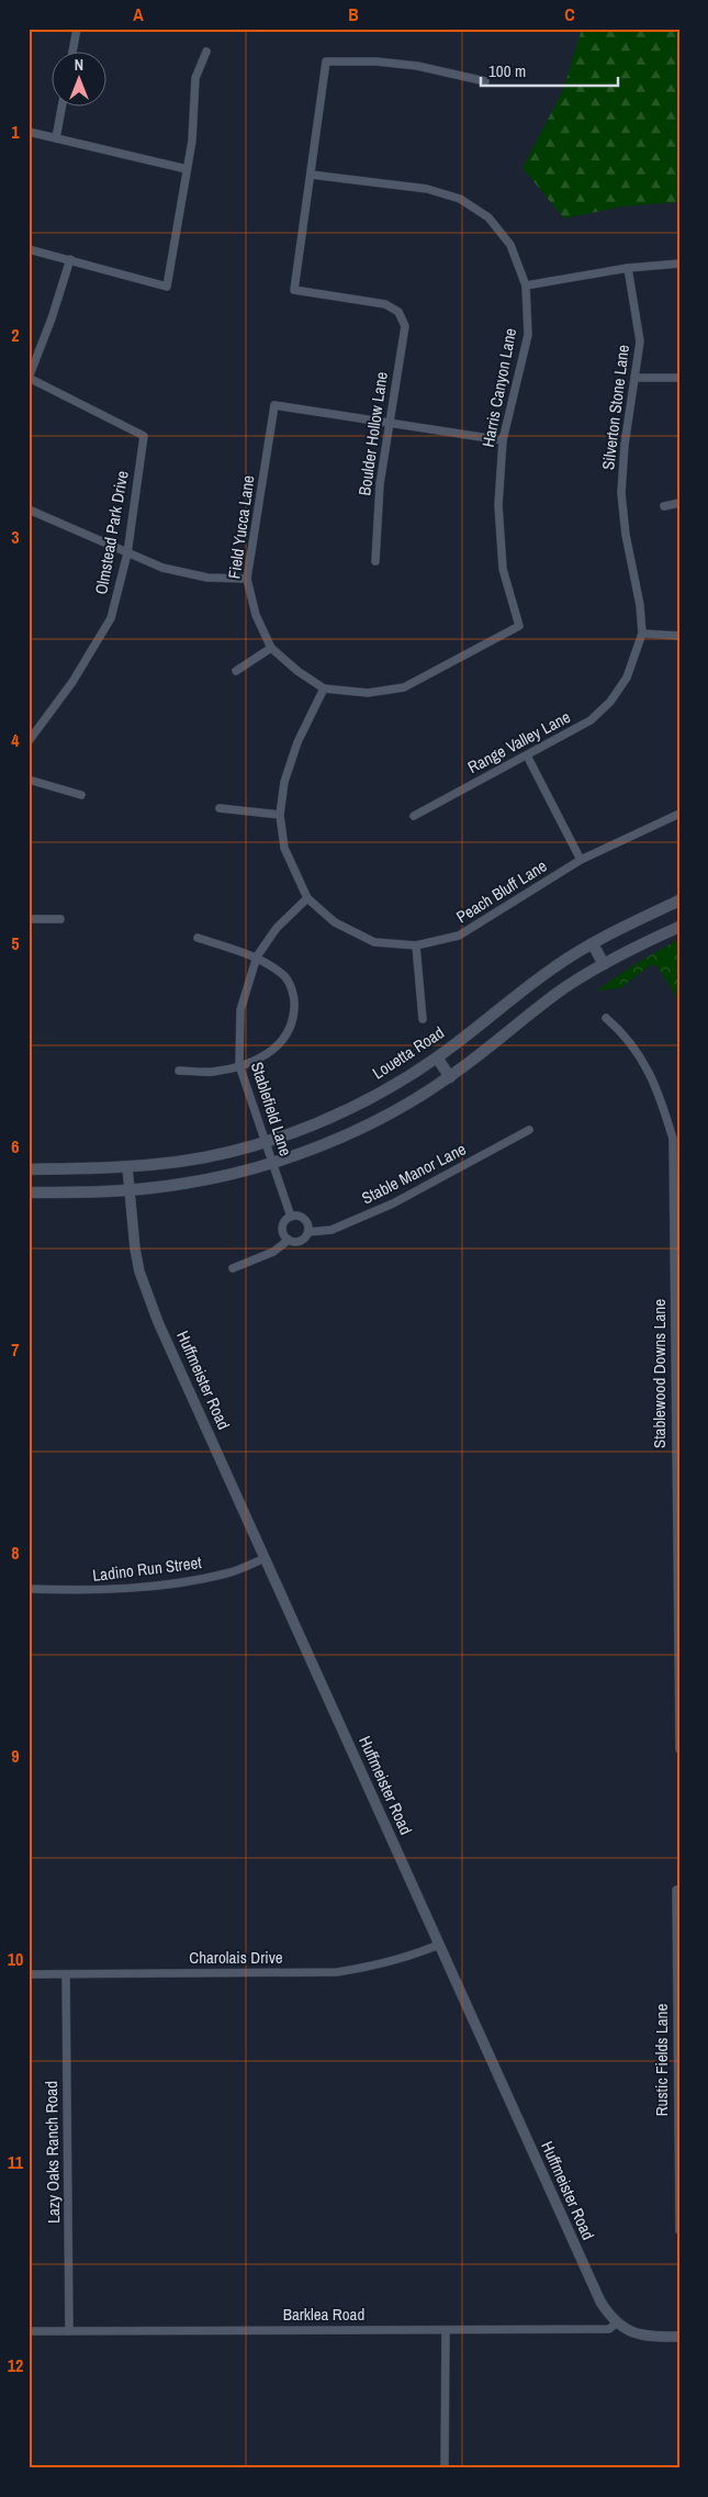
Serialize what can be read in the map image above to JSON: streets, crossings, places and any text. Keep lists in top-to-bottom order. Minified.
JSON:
{"streets":{"main road":["Louetta Road"],"street":["Harris Canyon Lane","Silverton Stone Lane","Boulder Hollow Lane","Field Yucca Lane","Olmstead Park Drive","Range Valley Lane","Peach Bluff Lane","Stablefield Lane","Stable Manor Lane","Stablewood Downs Lane","Huffmeister Road","Ladino Run Street","Charolais Drive","Rustic Fields Lane","Lazy Oaks Ranch Road","Barklea Road"]},"crossings":[["Harris Canyon Lane","Boulder Hollow Lane"],["Harris Canyon Lane","Field Yucca Lane"],["Silverton Stone Lane","Range Valley Lane"],["Boulder Hollow Lane","Field Yucca Lane"],["Peach Bluff Lane","Stablefield Lane"],["Louetta Road","Stablefield Lane"],["Louetta Road","Huffmeister Road"],["Stablefield Lane","Stable Manor Lane"],["Huffmeister Road","Ladino Run Street"],["Huffmeister Road","Charolais Drive"],["Huffmeister Road","Barklea Road"],["Charolais Drive","Lazy Oaks Ranch Road"],["Lazy Oaks Ranch Road","Barklea Road"]],"scale_bar":"100 m","north":"top","grid":{"columns":["A","B","C"],"rows":["1","2","3","4","5","6","7","8","9","10","11","12"]}}
